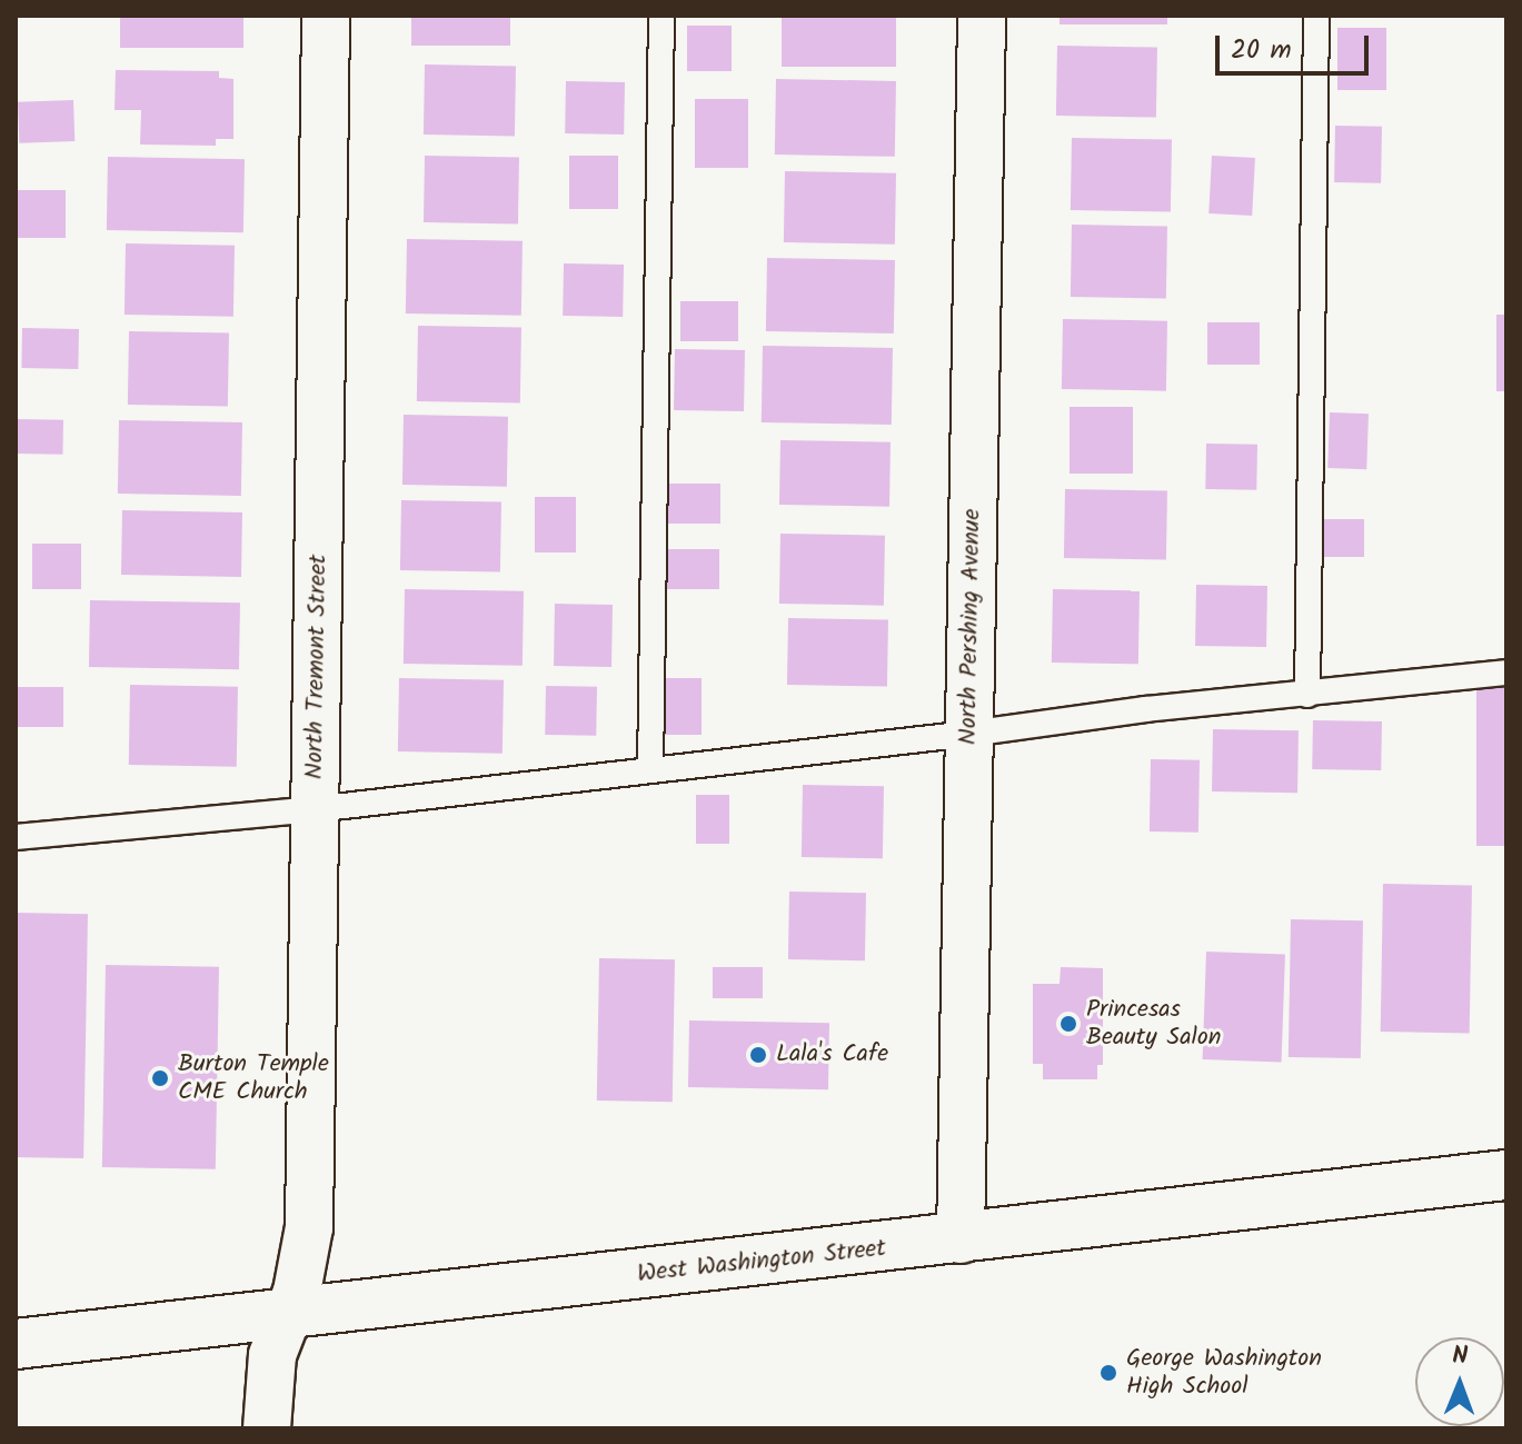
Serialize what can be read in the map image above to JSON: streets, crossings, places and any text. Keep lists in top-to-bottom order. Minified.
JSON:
{"streets":{"main road":["West Washington Street"],"street":["North Pershing Avenue","North Tremont Street"]},"crossings":[["North Pershing Avenue","West Washington Street"],["North Tremont Street","West Washington Street"]],"places":["Princesas Beauty Salon","Lala's Cafe","Burton Temple CME Church","George Washington High School"],"scale_bar":"20 m","north":"top"}
